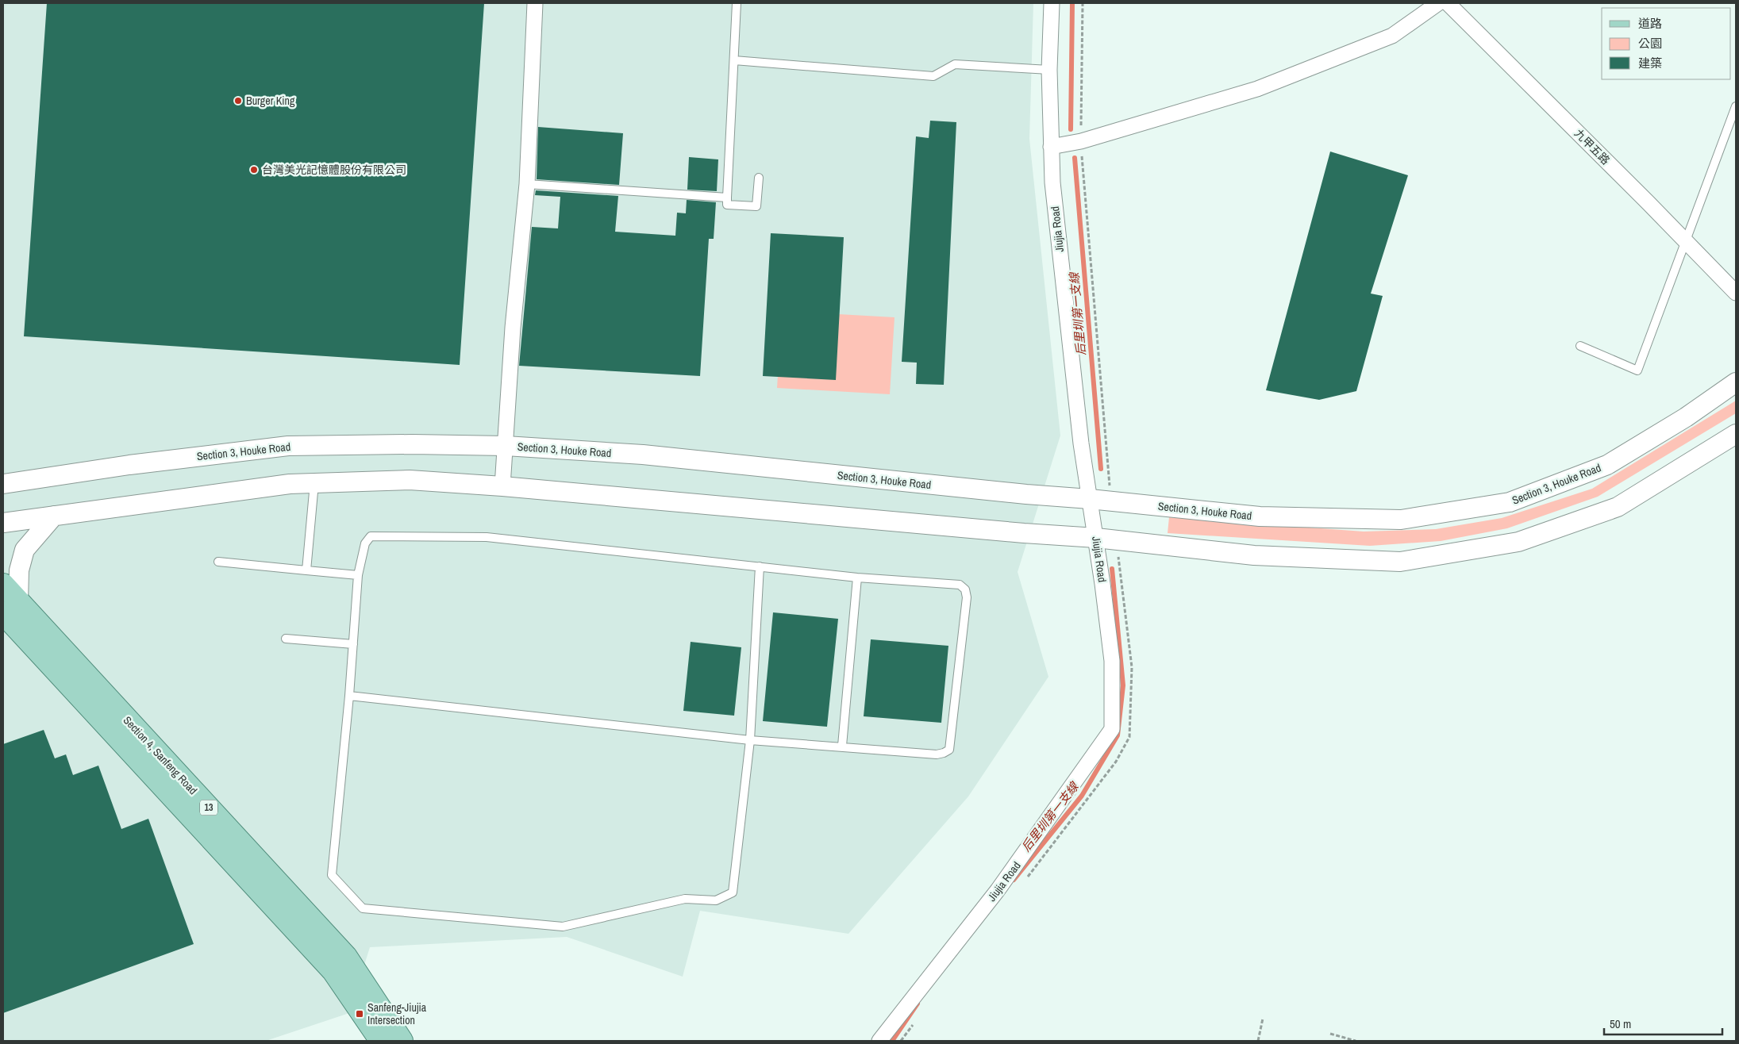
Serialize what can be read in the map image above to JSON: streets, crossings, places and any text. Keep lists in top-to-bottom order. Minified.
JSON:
{"streets":{"main road":["Section 4, Sanfeng Road","13"],"street":["九甲五路","Jiujia Road","Section 3, Houke Road"]},"crossings":[["Jiujia Road","Section 3, Houke Road"]],"water":["后里圳第一支線"],"places":{"other":["Burger King","台灣美光記憶體股份有限公司"],"transit":["Sanfeng-Jiujia Intersection"]},"legend":["道路","公園","建築"],"scale_bar":"50 m"}
